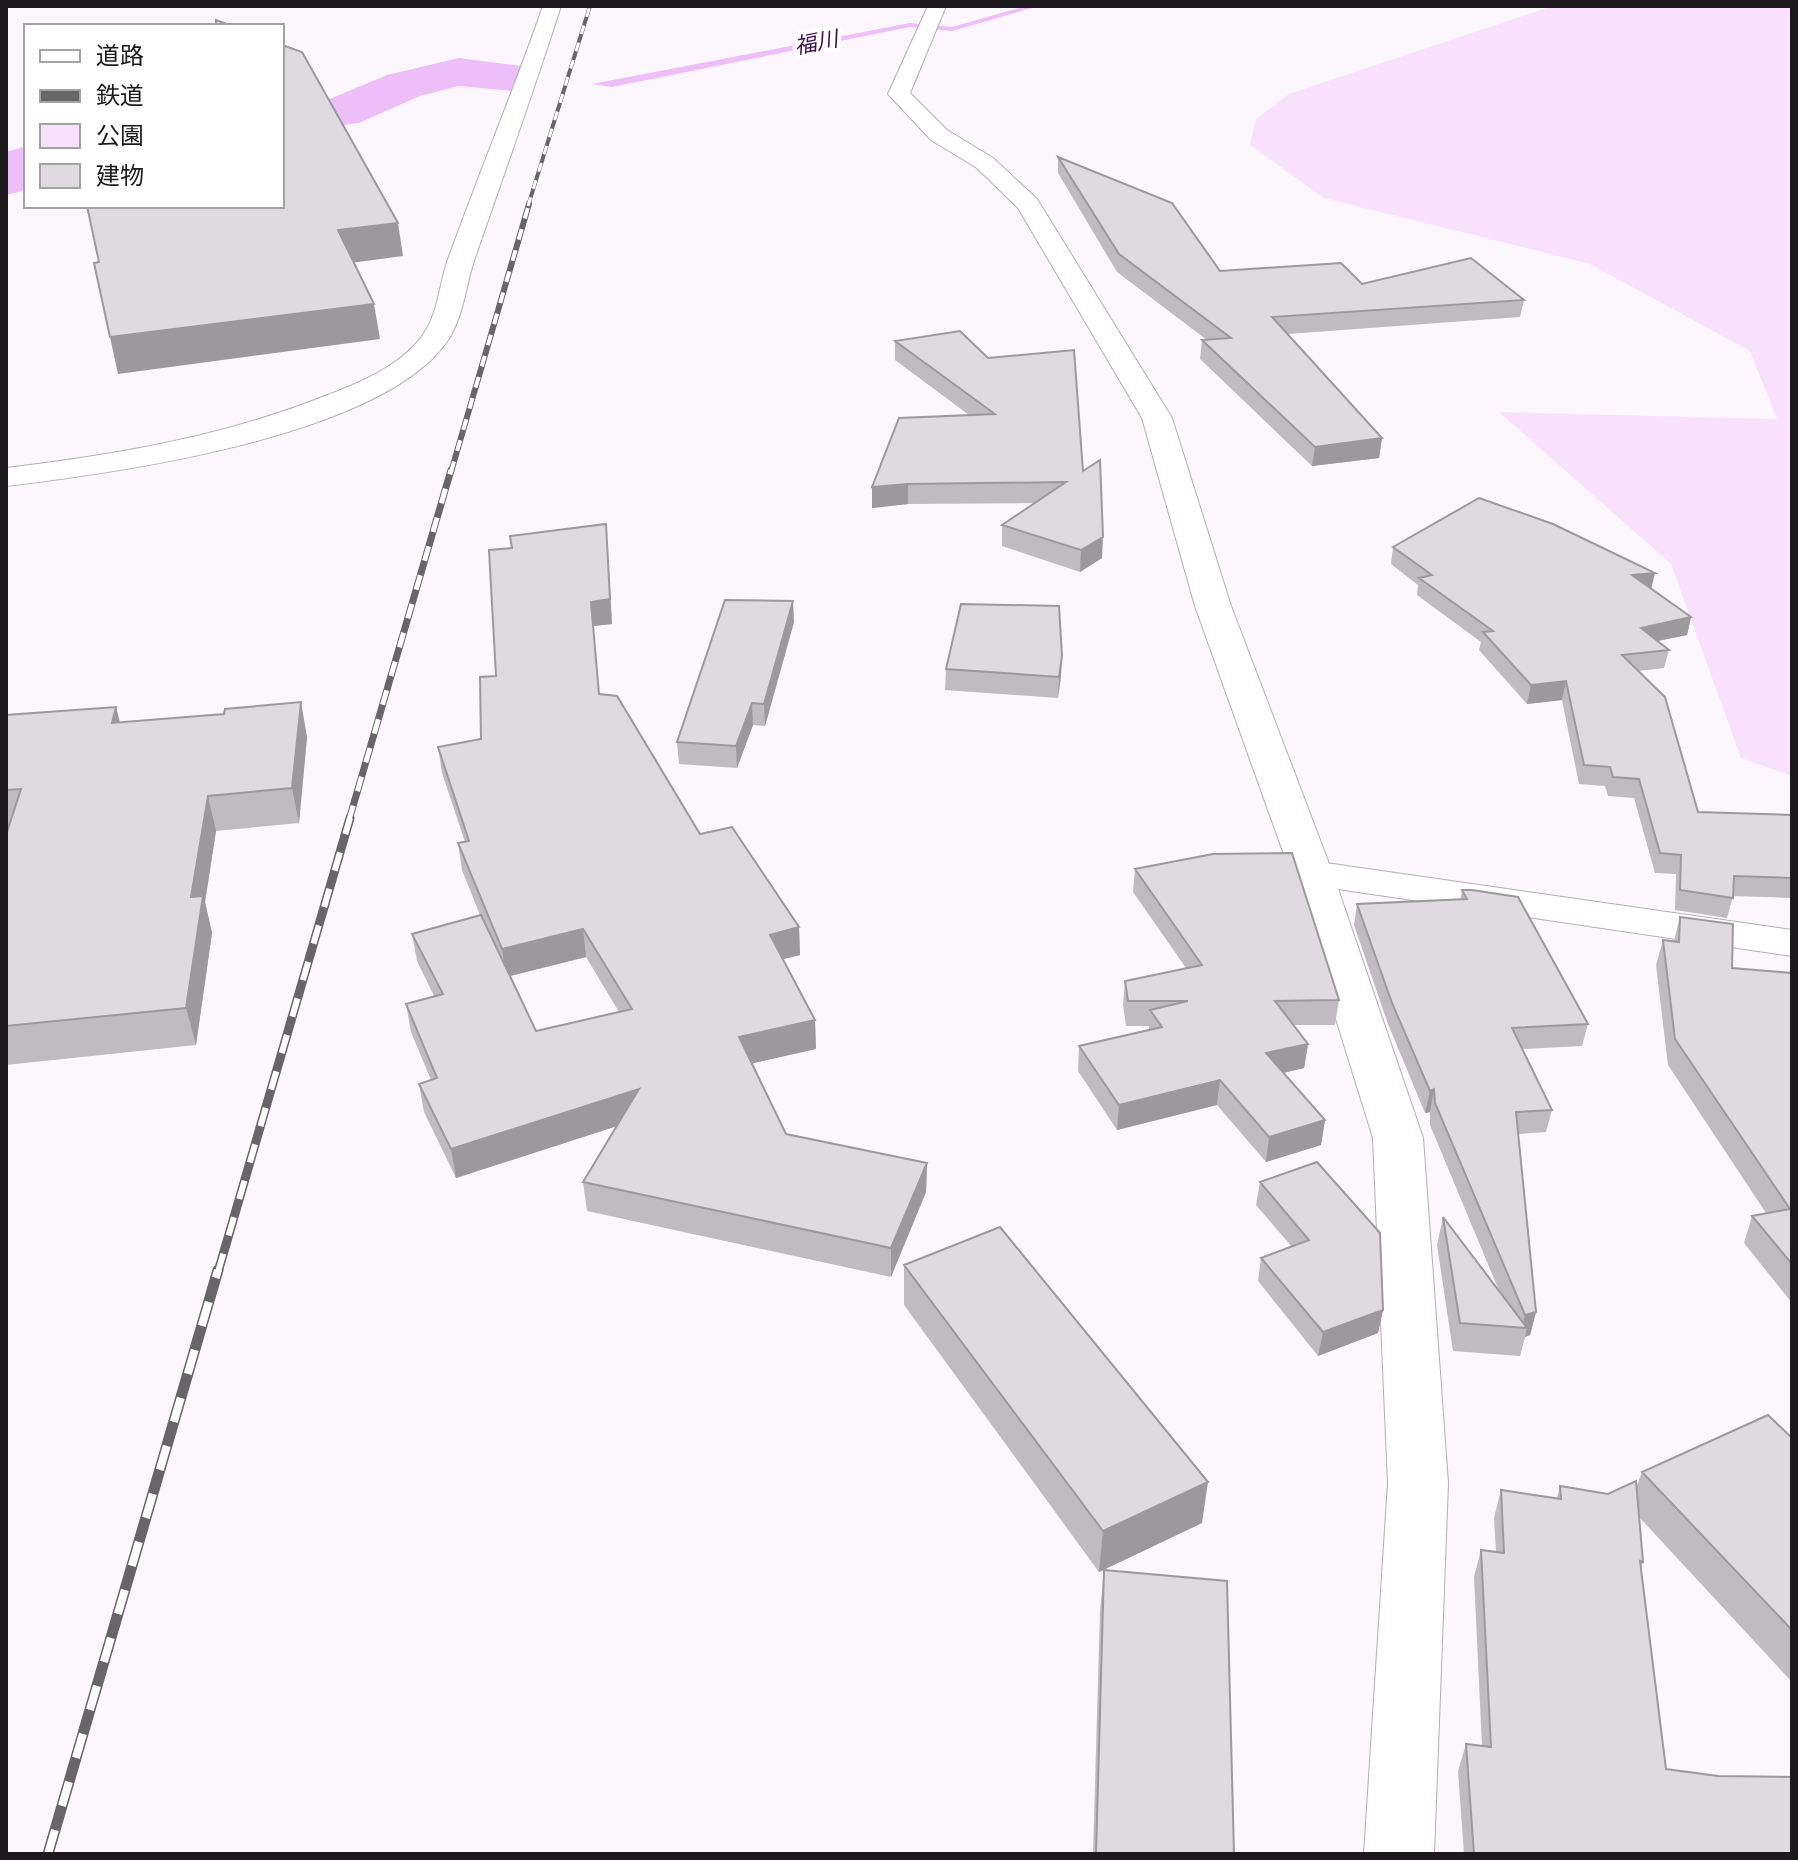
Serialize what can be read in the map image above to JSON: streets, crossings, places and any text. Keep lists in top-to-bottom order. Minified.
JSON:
{"water":["福川"],"legend":["道路","鉄道","公園","建物"]}
